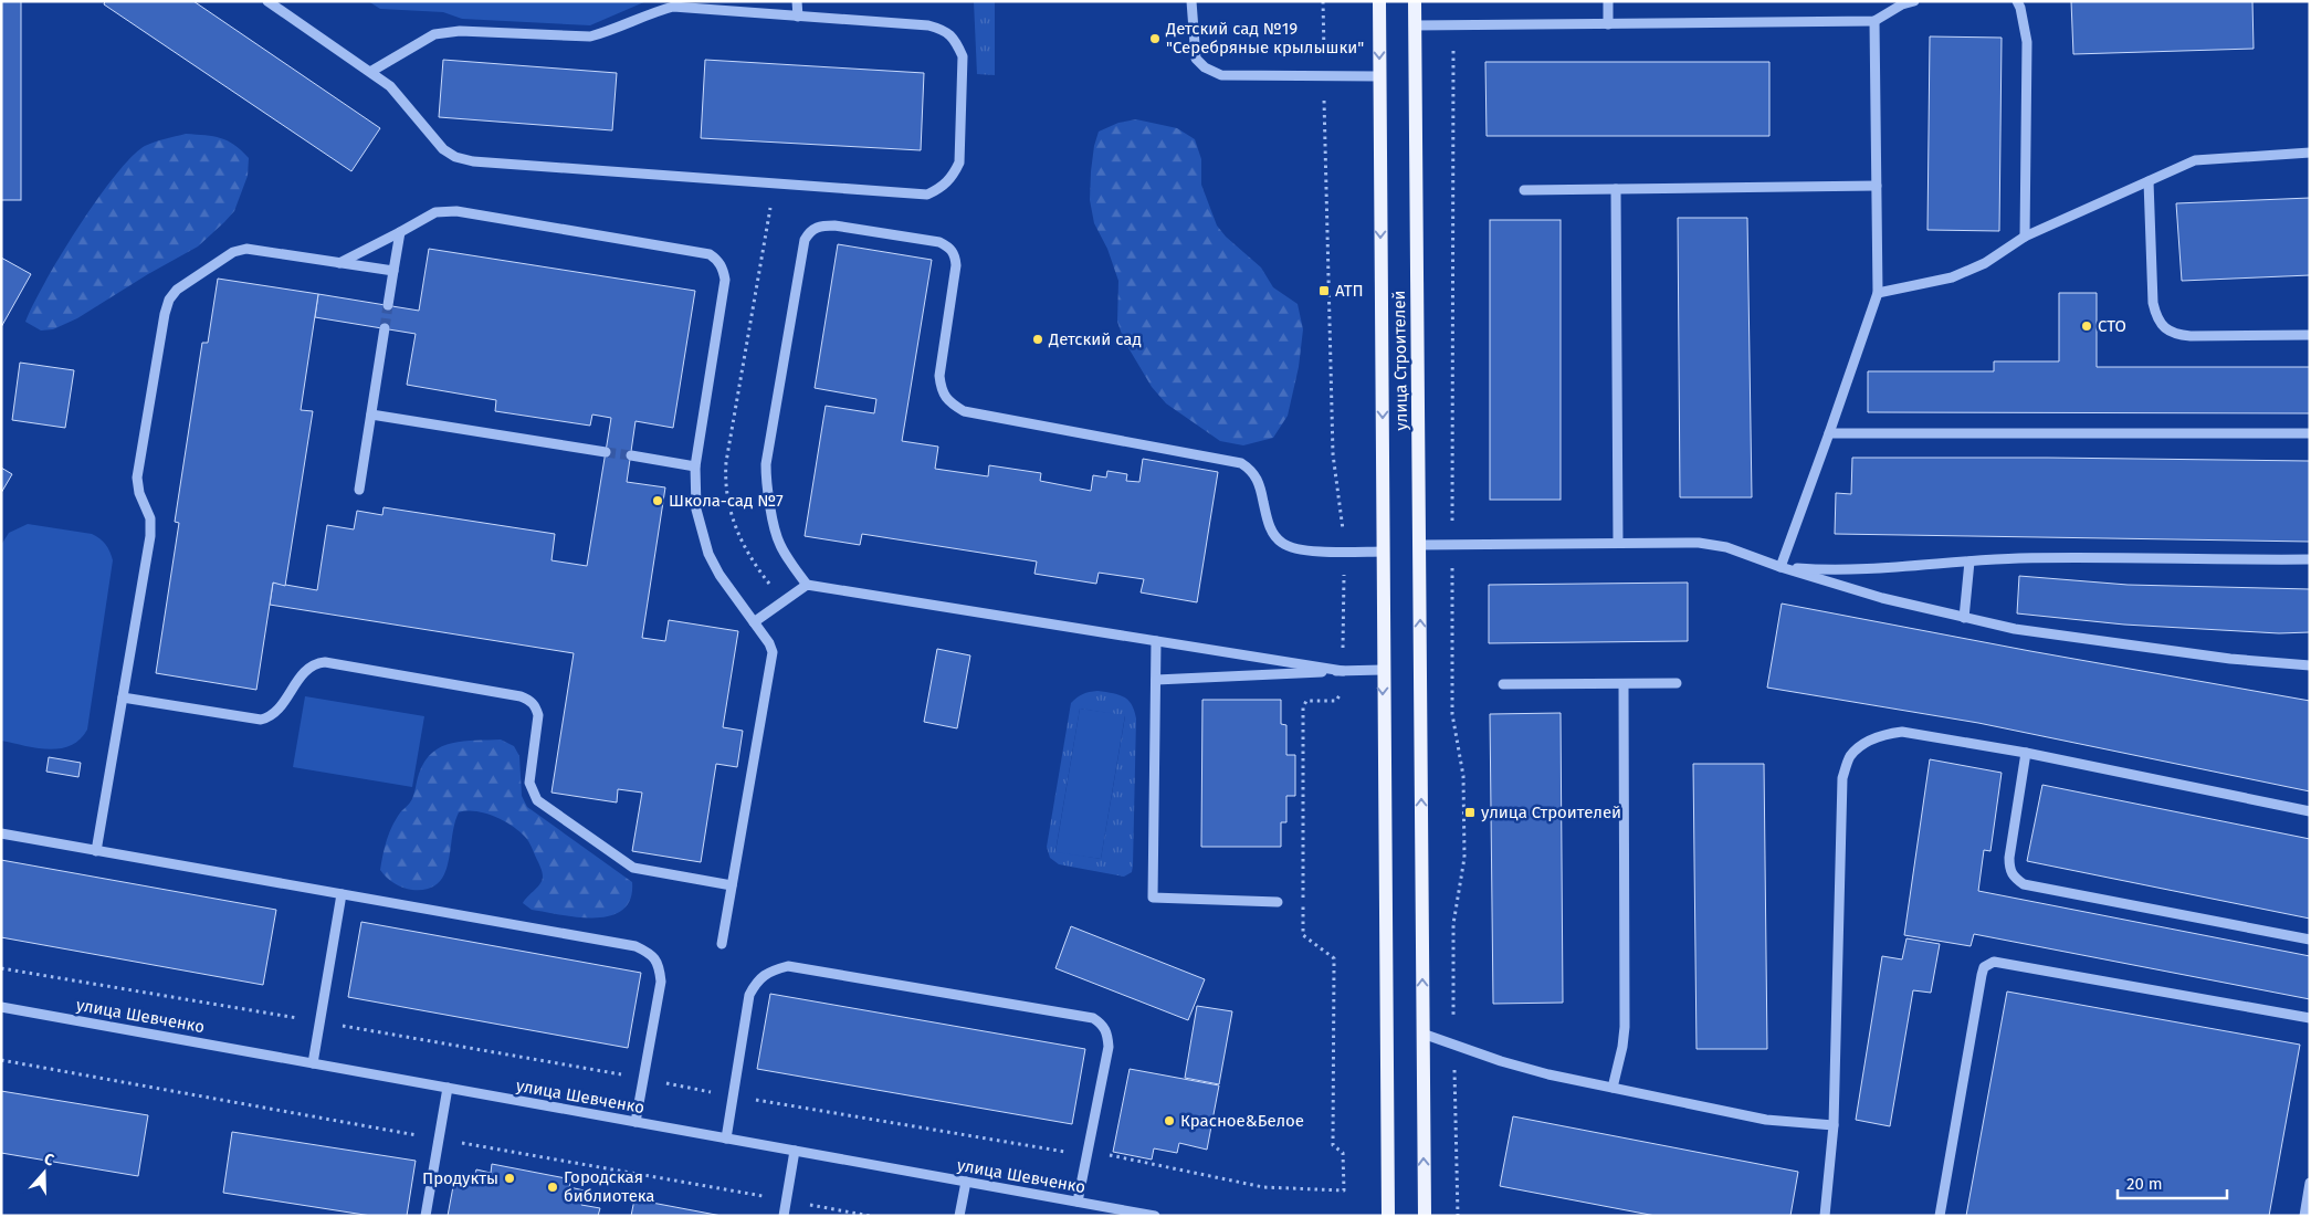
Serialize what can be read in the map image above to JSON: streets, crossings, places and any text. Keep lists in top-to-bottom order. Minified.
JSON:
{"streets":{"main road":["улица Строителей"],"street":["улица Шевченко"]},"places":{"other":["Детский сад №19 \"Серебряные крылышки\"","СТО","Детский сад","Школа-сад №7","Красное&Белое","Продукты","Городская библиотека"],"transit":["АТП","улица Строителей"]},"scale_bar":"20 m","north":"top"}
